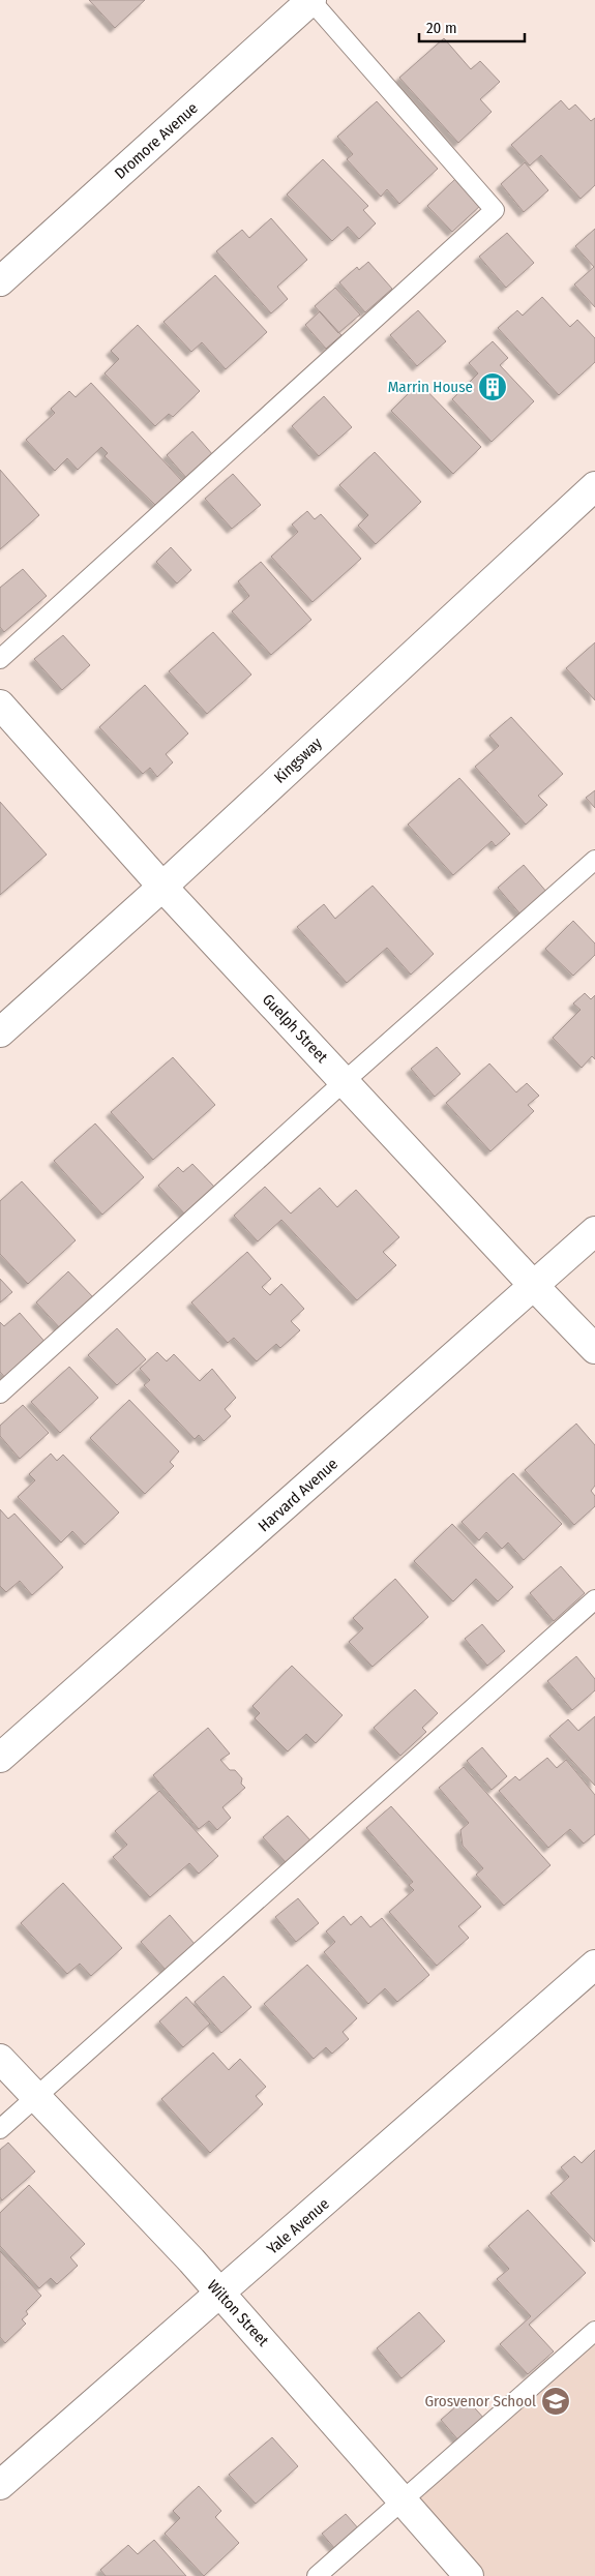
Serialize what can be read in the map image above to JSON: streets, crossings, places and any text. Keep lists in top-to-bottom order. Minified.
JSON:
{"streets":{"street":["Dromore Avenue","Kingsway","Guelph Street","Harvard Avenue","Yale Avenue","Wilton Street"]},"crossings":[["Kingsway","Guelph Street"],["Guelph Street","Harvard Avenue"],["Yale Avenue","Wilton Street"]],"places":{"building":["Marrin House"],"school or university":["Grosvenor School"]},"scale_bar":"20 m"}
